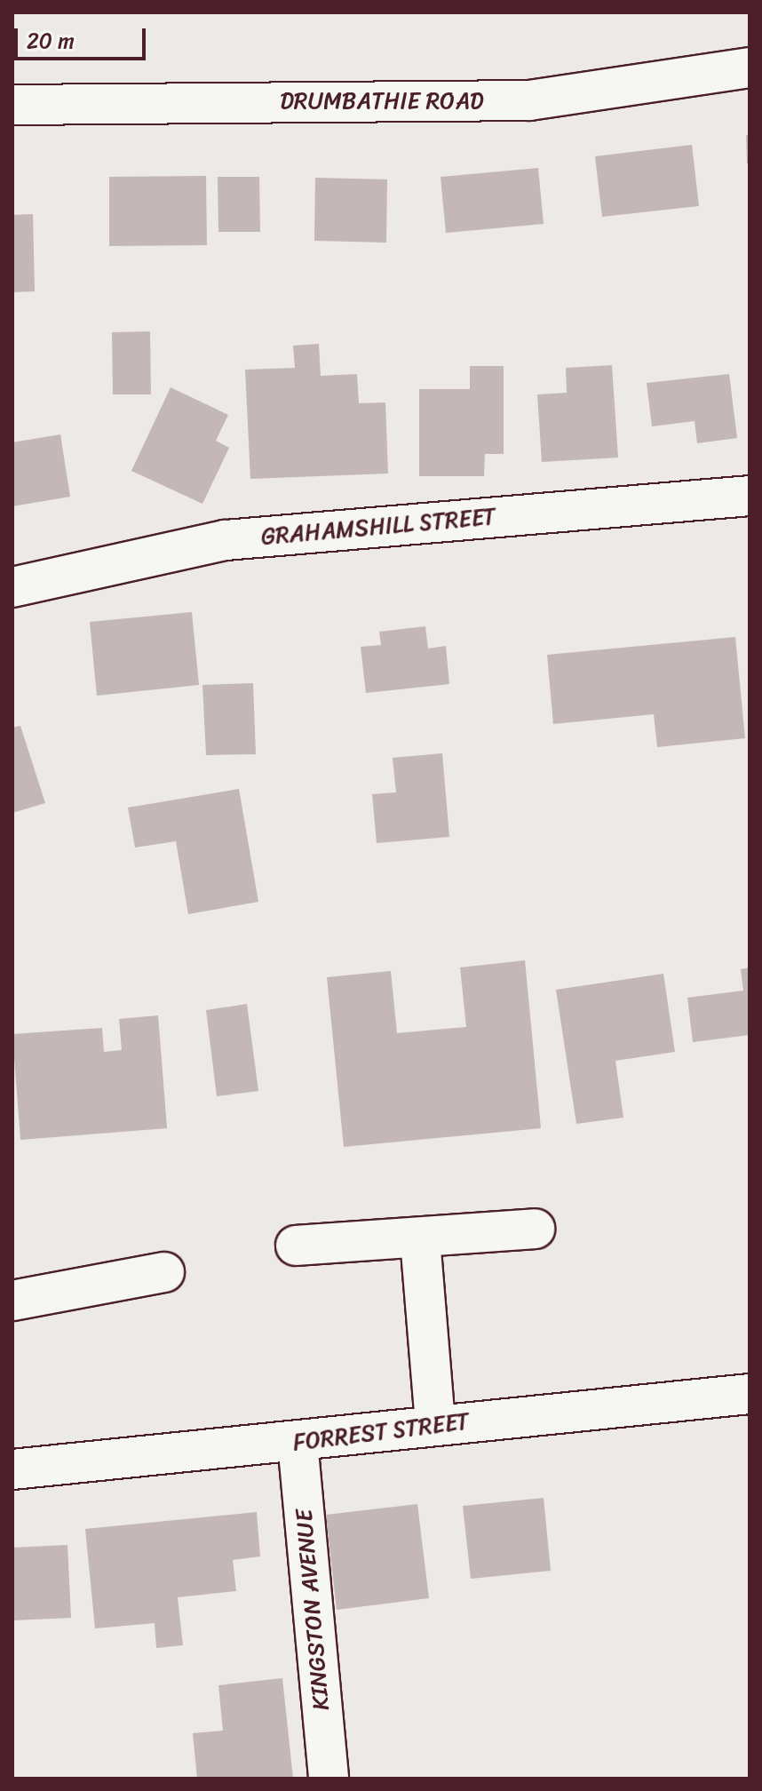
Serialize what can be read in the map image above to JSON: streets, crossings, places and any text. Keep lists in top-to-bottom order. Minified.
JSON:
{"streets":{"street":["DRUMBATHIE ROAD","GRAHAMSHILL STREET","FORREST STREET","KINGSTON AVENUE"]},"crossings":[["FORREST STREET","KINGSTON AVENUE"]],"scale_bar":"20 m"}
